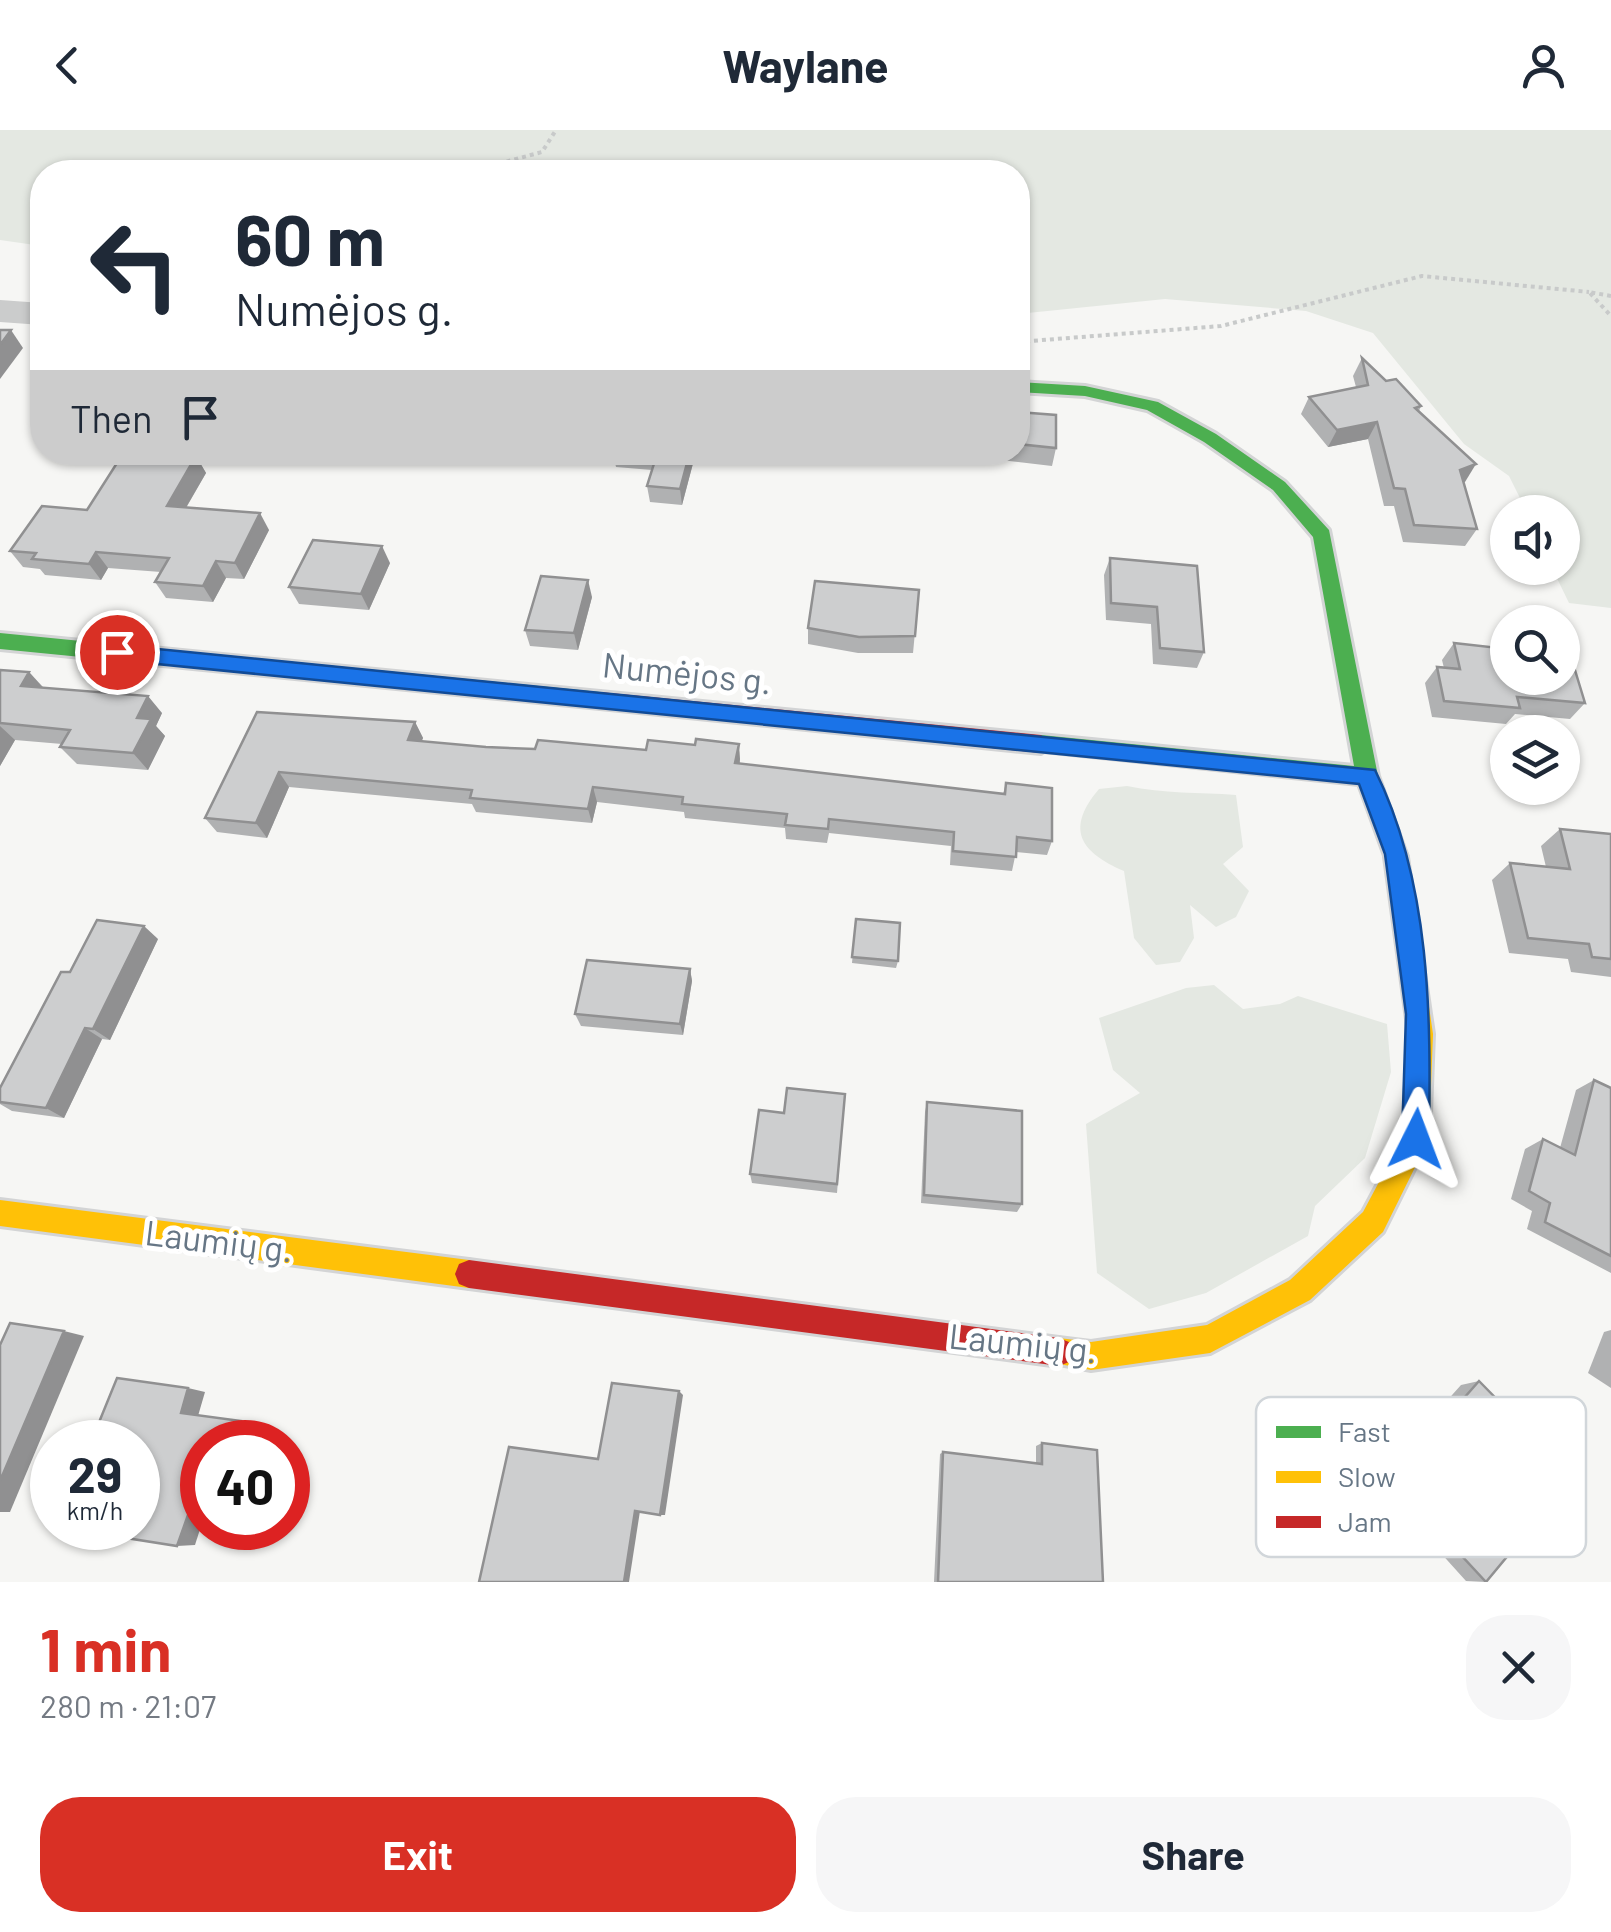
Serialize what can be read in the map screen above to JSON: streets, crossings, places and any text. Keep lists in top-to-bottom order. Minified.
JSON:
{"streets":{"street":["Numėjos g.","Laumių g."]},"crossings":[["Numėjos g.","Laumių g."]],"legend":["Fast","Slow","Jam"],"page":{"header":"Waylane","turn":["60 m","Numėjos g."],"then":"Then","speed":"29 km/h","limit":"40","heading":["1 min","280 m · 21:07"],"buttons":["Exit","Share"]}}
